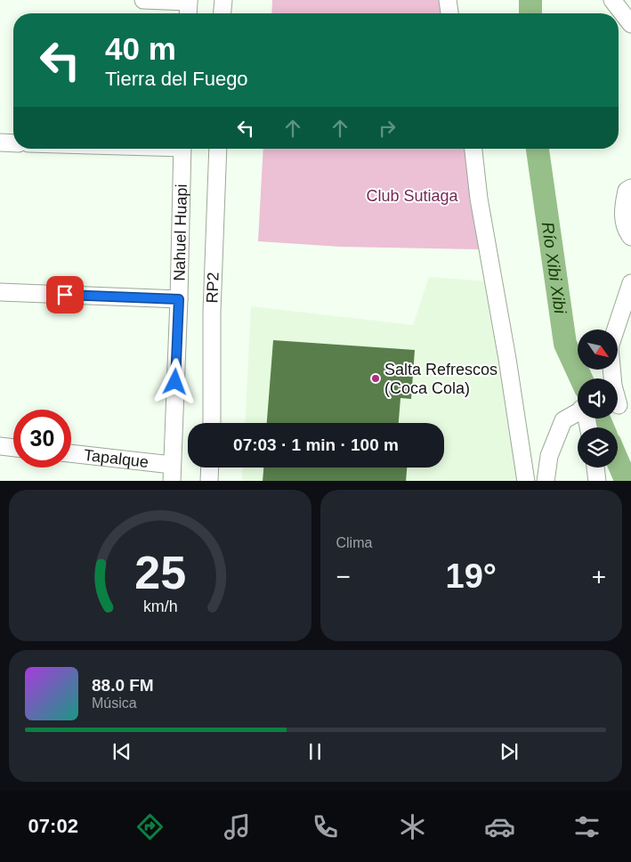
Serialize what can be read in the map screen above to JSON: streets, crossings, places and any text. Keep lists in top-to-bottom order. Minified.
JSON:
{"streets":{"street":["Nahuel Huapi","RP2","Tapalque"]},"crossings":[["Nahuel Huapi","Tapalque"]],"water":["Río Xibi Xibi"],"parks":["Club Sutiaga"],"places":["Salta Refrescos (Coca Cola)"],"north":"bottom right","page":{"turn":["40 m","Tierra del Fuego"],"limit":"30","trip":"07:03 · 1 min · 100 m","tile":"Clima","heat":["−","19°","+"],"song":["88.0 FM","Música"],"tabs":"07:02","gauge":["25","km/h"]}}
